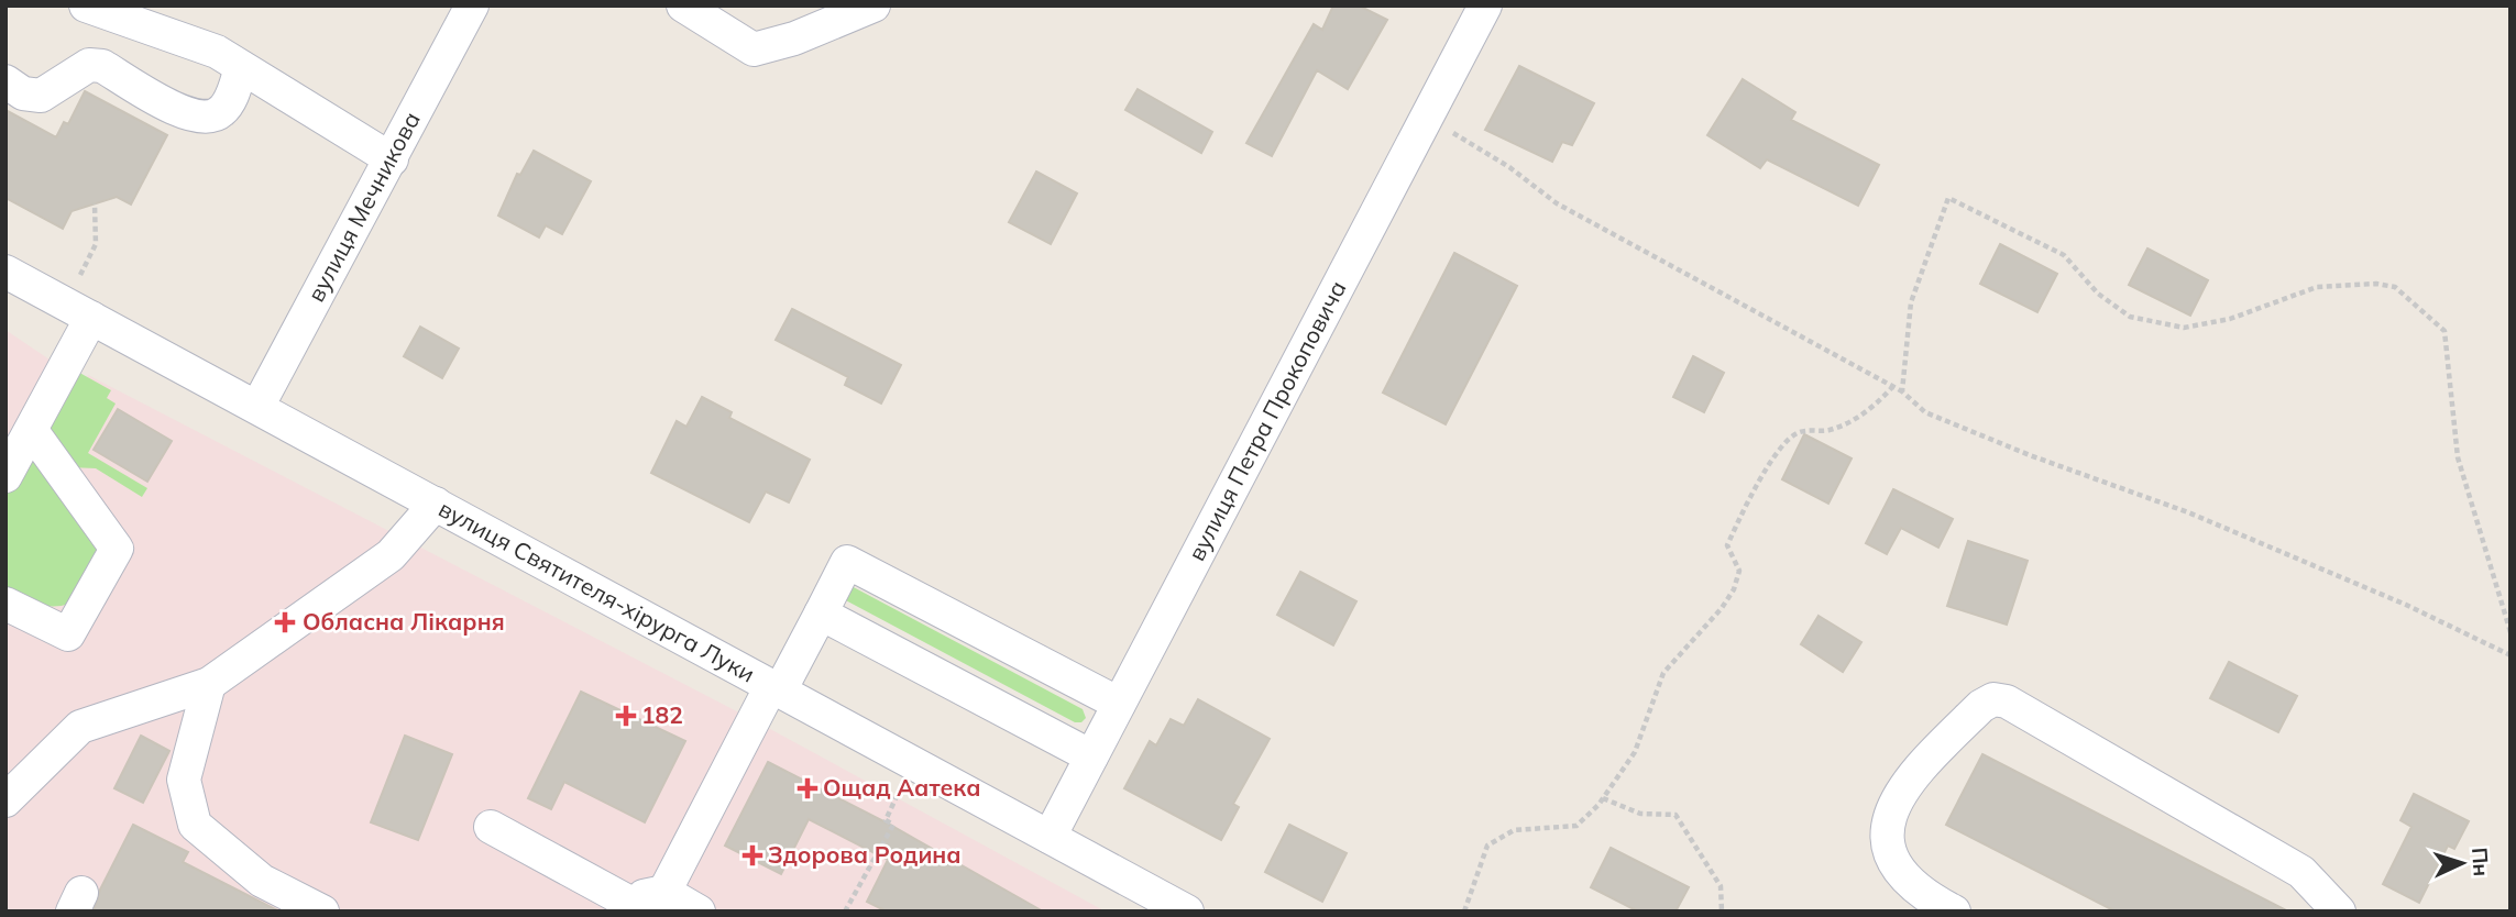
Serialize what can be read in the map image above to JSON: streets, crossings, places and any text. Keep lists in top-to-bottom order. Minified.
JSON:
{"streets":{"street":["вулиця Мечникова","вулиця Петра Прокоповича","вулиця Святителя-хірурга Луки"]},"crossings":[["вулиця Мечникова","вулиця Святителя-хірурга Луки"],["вулиця Петра Прокоповича","вулиця Святителя-хірурга Луки"]],"places":{"health":["Обласна Лікарня","182","Ощад Аатека","Здорова Родина"]},"north":"right"}
